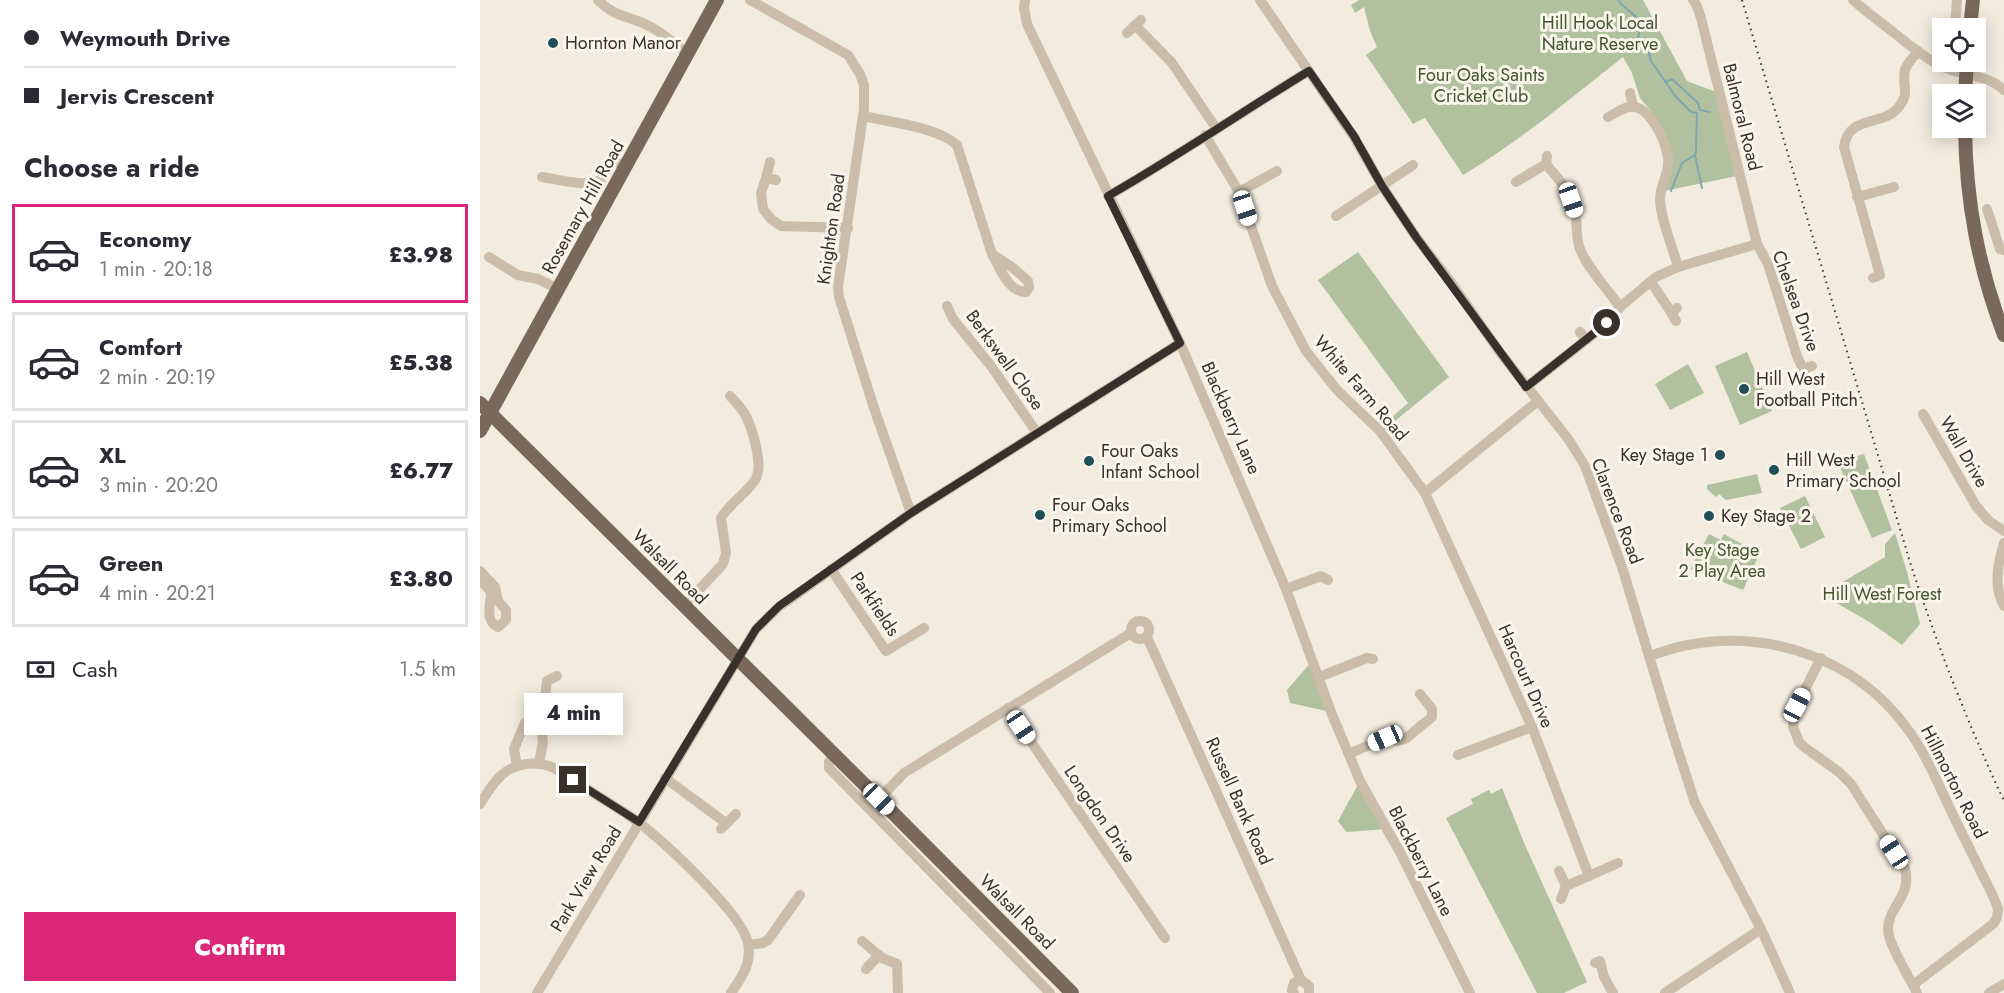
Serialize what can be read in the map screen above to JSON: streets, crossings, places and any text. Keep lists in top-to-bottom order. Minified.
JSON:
{"streets":{"main road":["Rosemary Hill Road","Walsall Road"],"street":["Balmoral Road","Knighton Road","Chelsea Drive","Berkswell Close","White Farm Road","Blackberry Lane","Wall Drive","Clarence Road","Parkfields","Harcourt Drive","Hillmorton Road","Russell Bank Road","Longdon Drive","Park View Road"]},"crossings":[["Balmoral Road","Chelsea Drive"],["Rosemary Hill Road","Walsall Road"],["Knighton Road","Park View Road"],["Berkswell Close","Park View Road"],["White Farm Road","Harcourt Drive"],["Blackberry Lane","Park View Road"],["Clarence Road","Hillmorton Road"],["Walsall Road","Russell Bank Road"],["Walsall Road","Park View Road"],["Parkfields","Park View Road"],["Russell Bank Road","Longdon Drive"]],"parks":["Hill Hook Local Nature Reserve","Four Oaks Saints Cricket Club","Key Stage 2 Play Area","Hill West Forest"],"places":["Hornton Manor","Hill West Football Pitch","Key Stage 1","Four Oaks Infant School","Hill West Primary School","Four Oaks Primary School","Key Stage 2"],"page":{"banner":["Weymouth Drive","Jervis Crescent"],"heading":"Choose a ride","list":[{"name":"Economy","note":"1 min · 20:18","value":"£3.98"},{"name":"Comfort","note":"2 min · 20:19","value":"£5.38"},{"name":"XL","note":"3 min · 20:20","value":"£6.77"},{"name":"Green","note":"4 min · 20:21","value":"£3.80"}],"pay":["Cash","1.5 km"],"bubble":"4 min","buttons":"Confirm"}}
